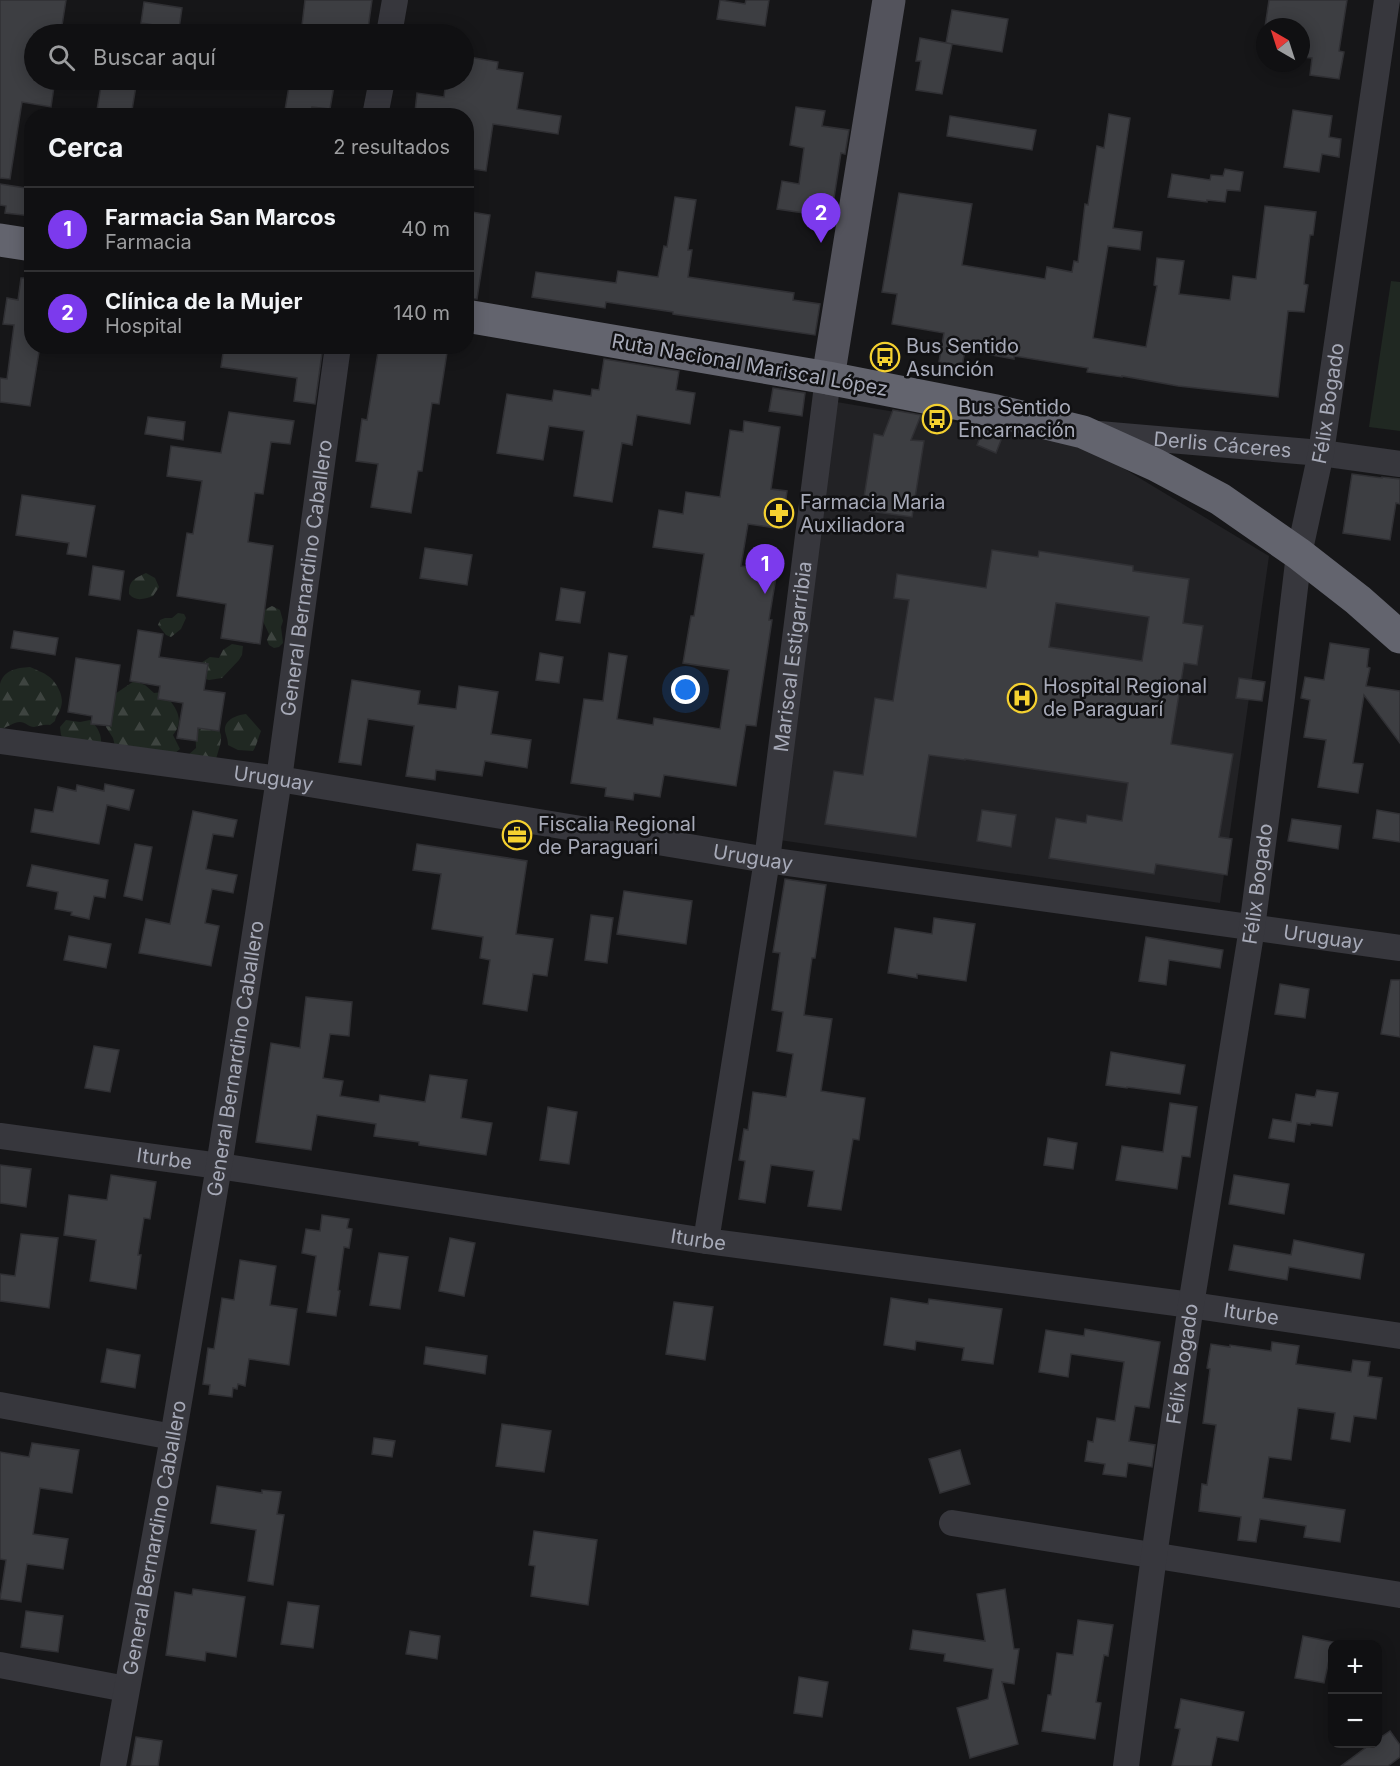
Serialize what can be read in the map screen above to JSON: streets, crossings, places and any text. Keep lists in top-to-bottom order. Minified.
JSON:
{"streets":{"highway":["Ruta Nacional Mariscal López"],"main road":["Mariscal Estigarribia"],"street":["Félix Bogado","Derlis Cáceres","General Bernardino Caballero","Uruguay","Iturbe"]},"crossings":[["Ruta Nacional Mariscal López","Félix Bogado"],["Ruta Nacional Mariscal López","Derlis Cáceres"],["Ruta Nacional Mariscal López","Mariscal Estigarribia"],["Félix Bogado","Derlis Cáceres"],["Félix Bogado","Uruguay"],["Félix Bogado","Iturbe"],["General Bernardino Caballero","Uruguay"],["General Bernardino Caballero","Iturbe"],["Mariscal Estigarribia","Uruguay"],["Mariscal Estigarribia","Iturbe"]],"places":{"bus stop":["Bus Sentido Asunción","Bus Sentido Encarnación"],"pharmacy":["Farmacia Maria Auxiliadora"],"hospital":["Hospital Regional de Paraguarí"],"office":["Fiscalia Regional de Paraguari"]},"north":"top left","page":{"search":"Buscar aquí","heading":["Cerca","2 resultados"],"list":[{"mark":"1","name":"Farmacia San Marcos","note":"Farmacia","value":"40 m"},{"mark":"2","name":"Clínica de la Mujer","note":"Hospital","value":"140 m"}],"pins":["2","1"],"map_buttons":["+","−"]}}
